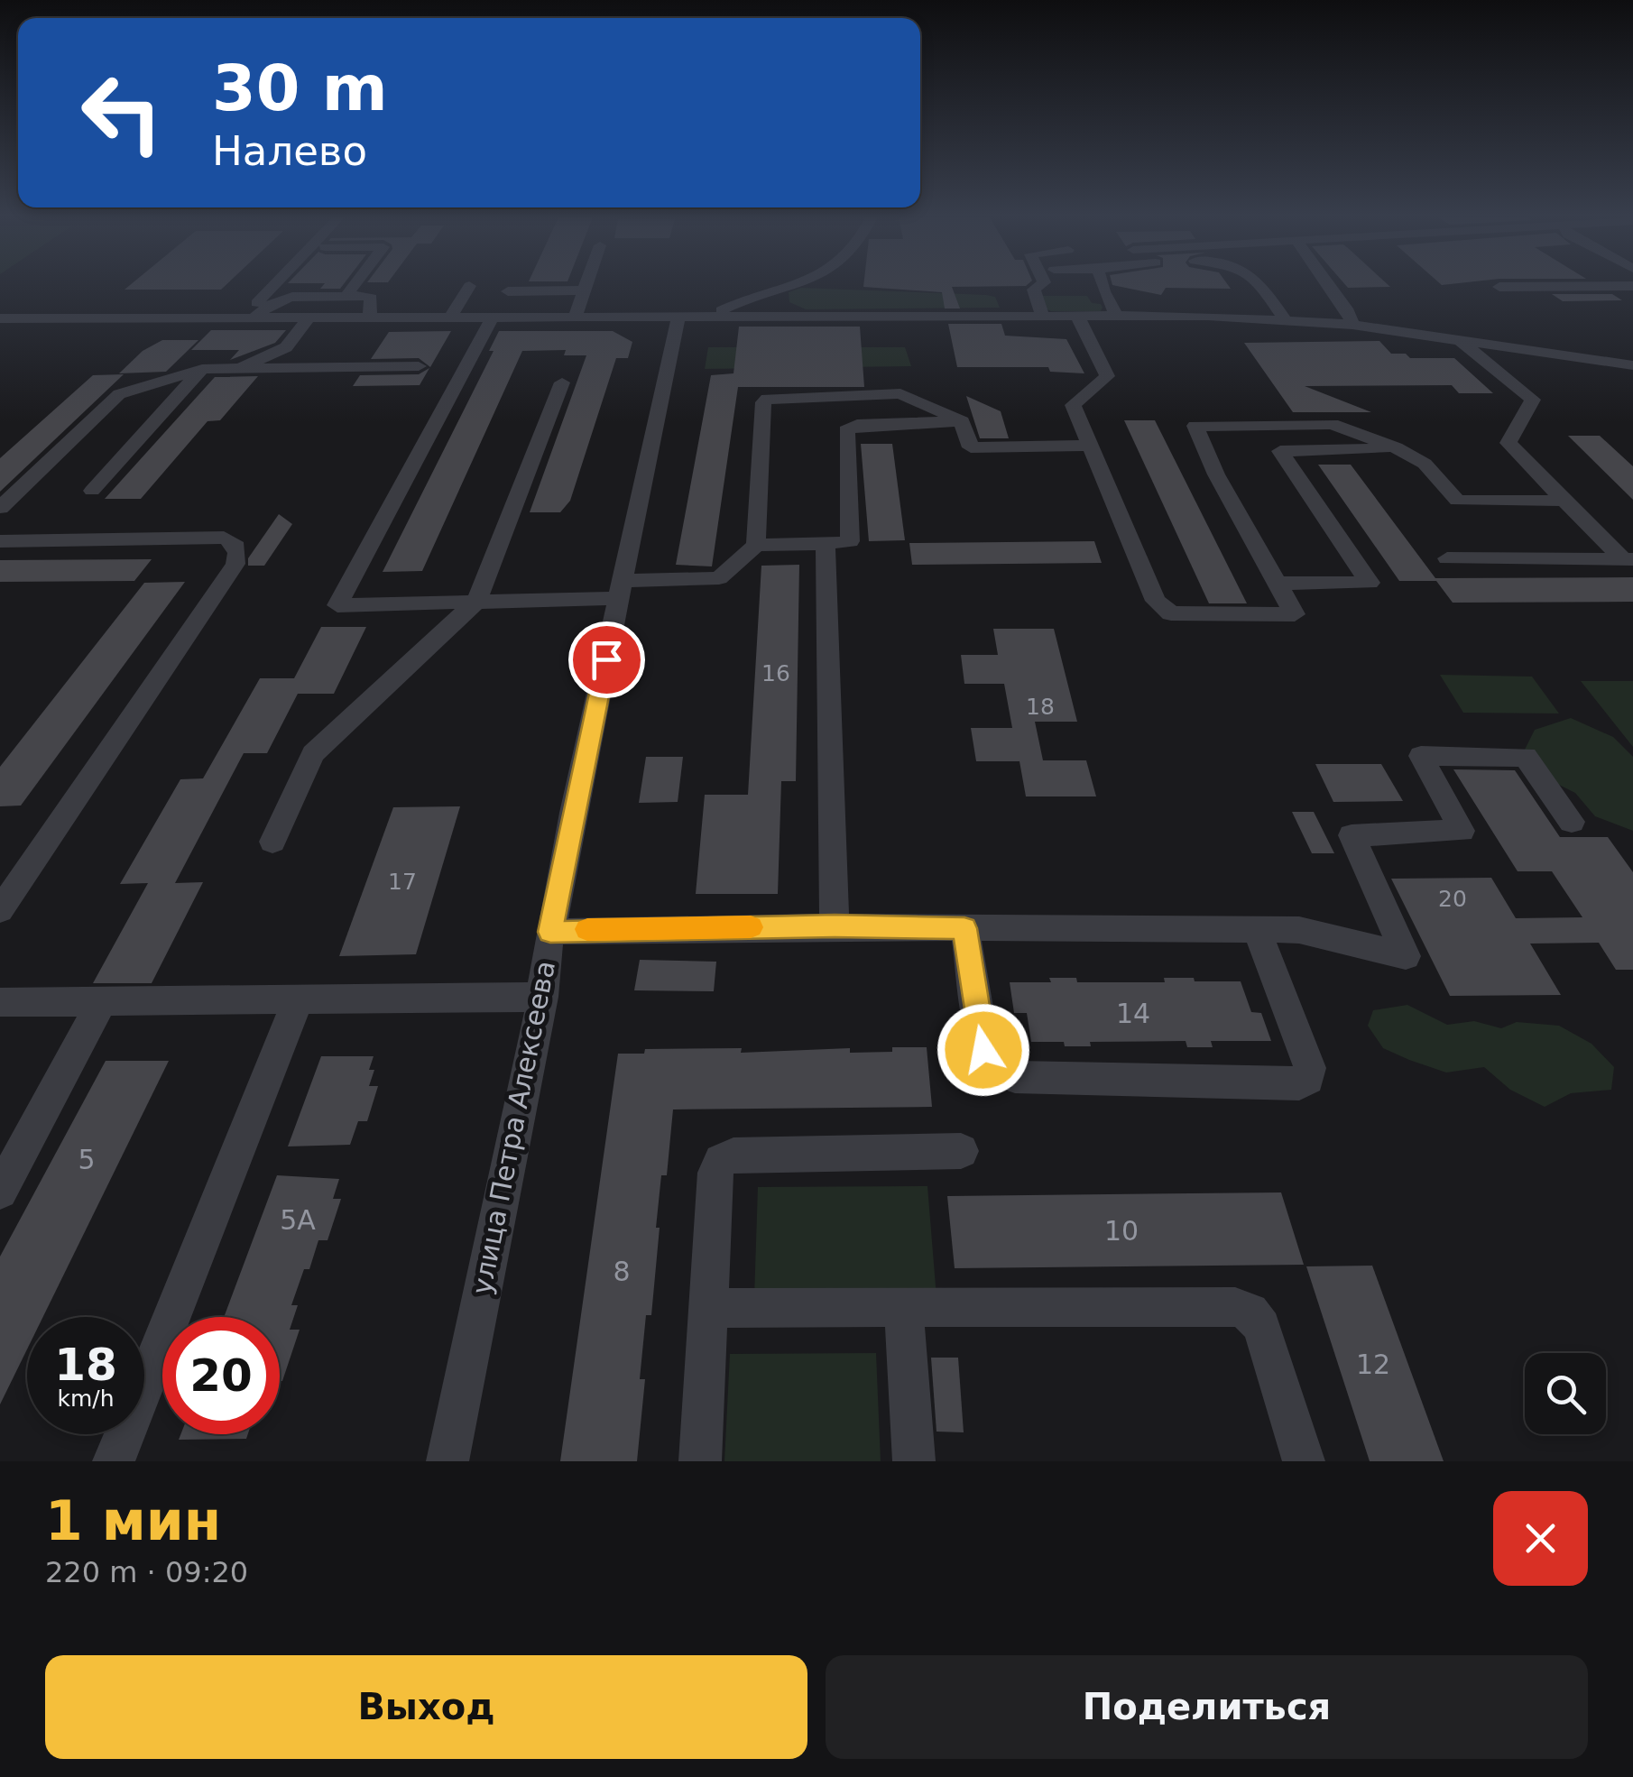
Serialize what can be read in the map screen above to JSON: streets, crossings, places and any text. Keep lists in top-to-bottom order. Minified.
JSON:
{"streets":{"street":["улица Петра Алексеева"]},"house_numbers":["16","18","17","20","14","5","5А","10","8","12"],"page":{"turn":["30 m","Налево"],"speed":"18 km/h","limit":"20","heading":["1 мин","220 m · 09:20"],"buttons":["Выход","Поделиться"]}}
